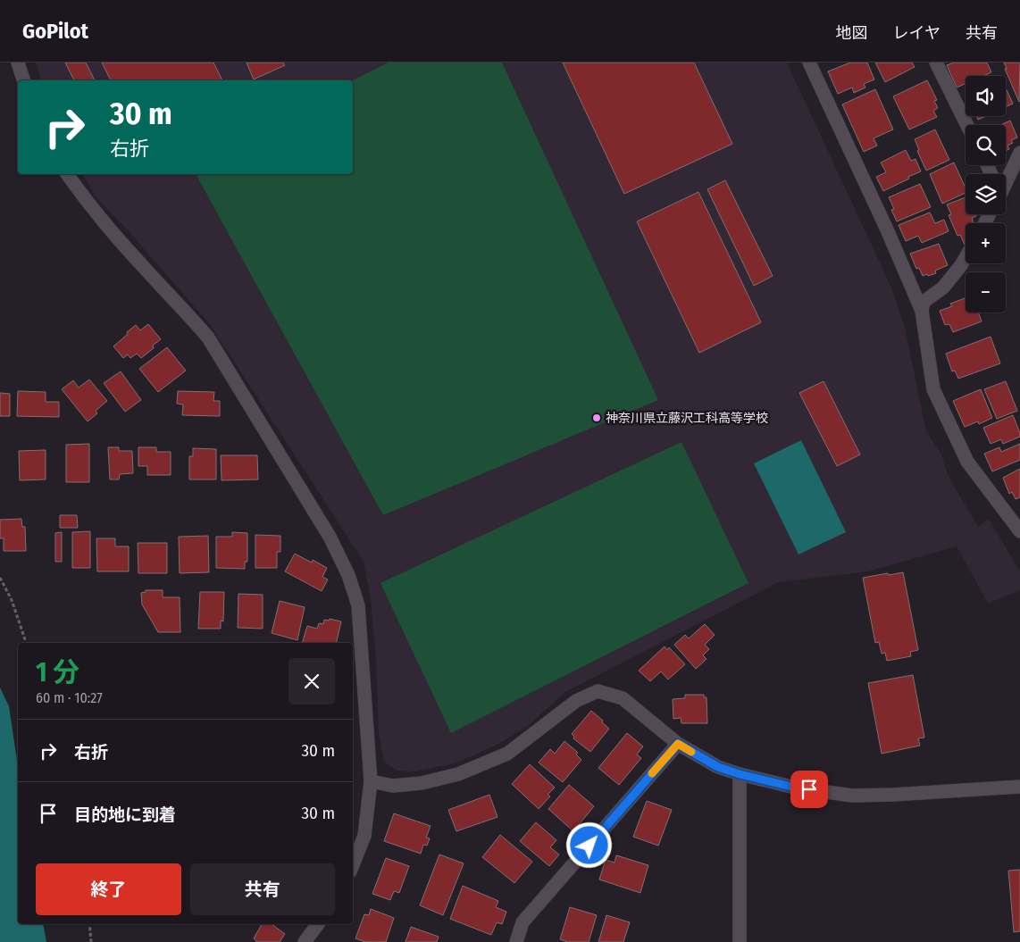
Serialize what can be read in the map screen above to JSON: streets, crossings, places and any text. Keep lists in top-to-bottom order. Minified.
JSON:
{"places":["神奈川県立藤沢工科高等学校"],"page":{"header":"GoPilot","nav":["地図","レイヤ","共有"],"map_buttons":["+","−"],"turn":["30 m","右折"],"heading":["1 分","60 m · 10:27"],"list":[{"name":"右折","value":"30 m"},{"name":"目的地に到着","value":"30 m"}],"buttons":["終了","共有"]}}
